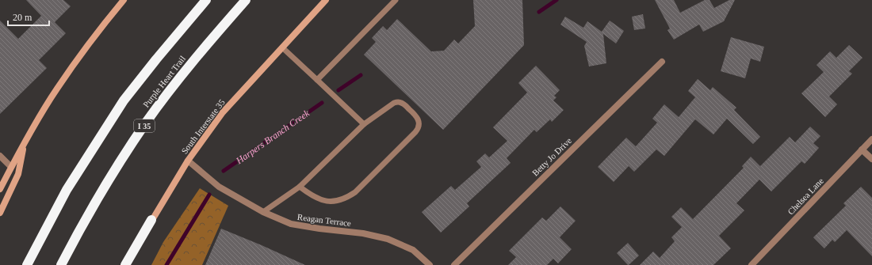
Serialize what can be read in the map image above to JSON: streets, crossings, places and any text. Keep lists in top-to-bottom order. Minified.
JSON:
{"streets":{"highway":["Purple Heart Trail","I 35"],"main road":["South Interstate 35"],"street":["Betty Jo Drive","Chelsea Lane","Reagan Terrace"]},"crossings":[["South Interstate 35","Reagan Terrace"]],"water":["Harpers Branch Creek"],"scale_bar":"20 m"}
